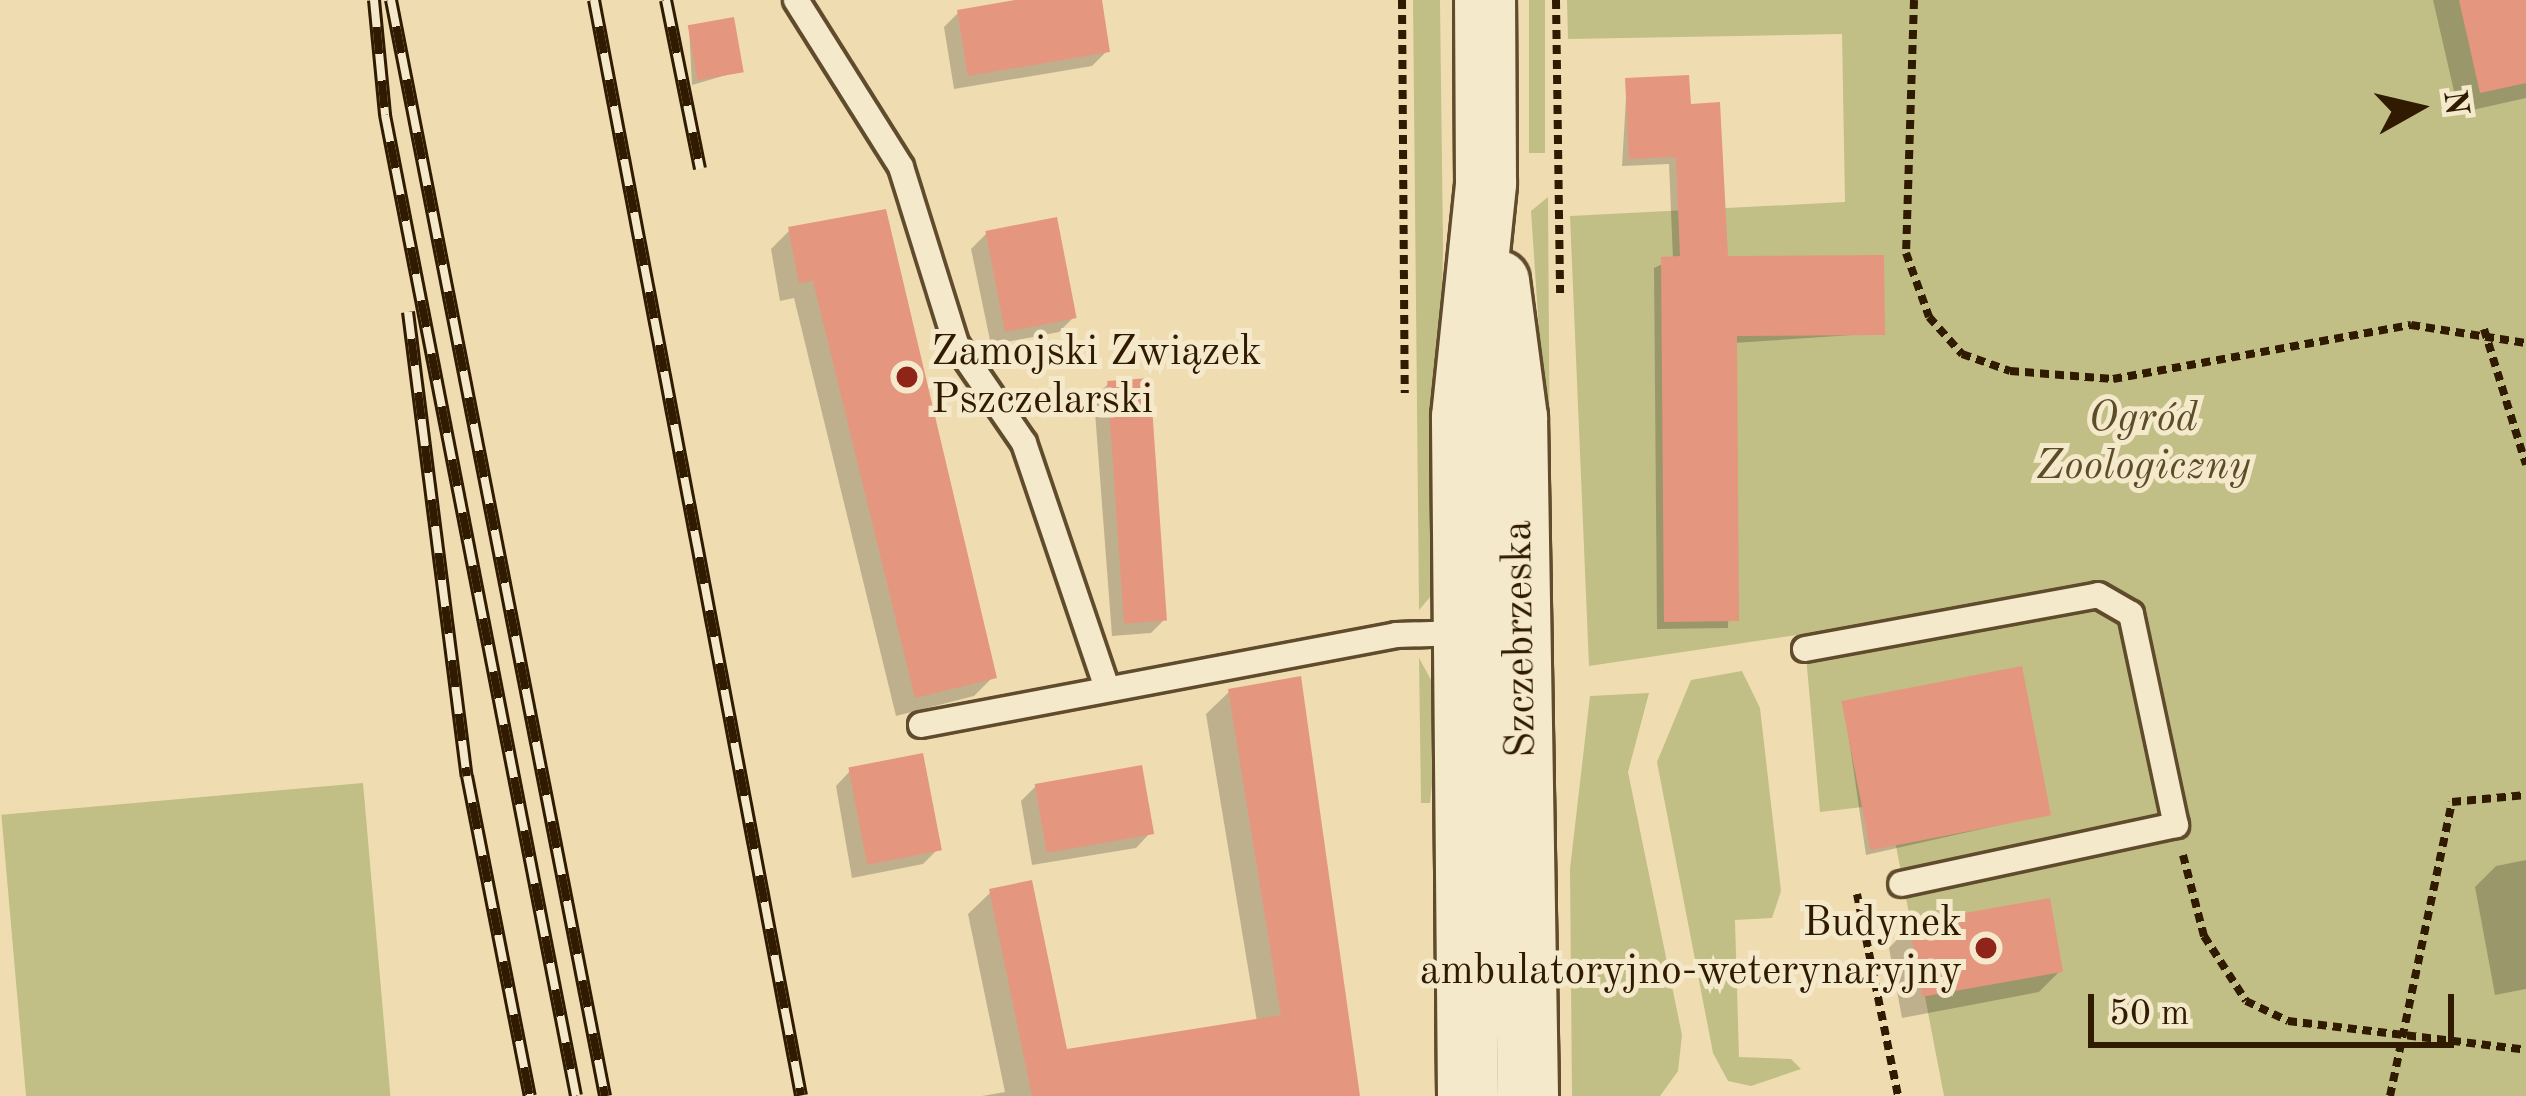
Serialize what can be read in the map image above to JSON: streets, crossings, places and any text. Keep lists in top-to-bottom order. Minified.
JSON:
{"streets":{"street":["Szczebrzeska"]},"parks":["Ogród Zoologiczny"],"places":["Zamojski Związek Pszczelarski","Budynek ambulatoryjno-weterynaryjny"],"scale_bar":"50 m","north":"right"}
